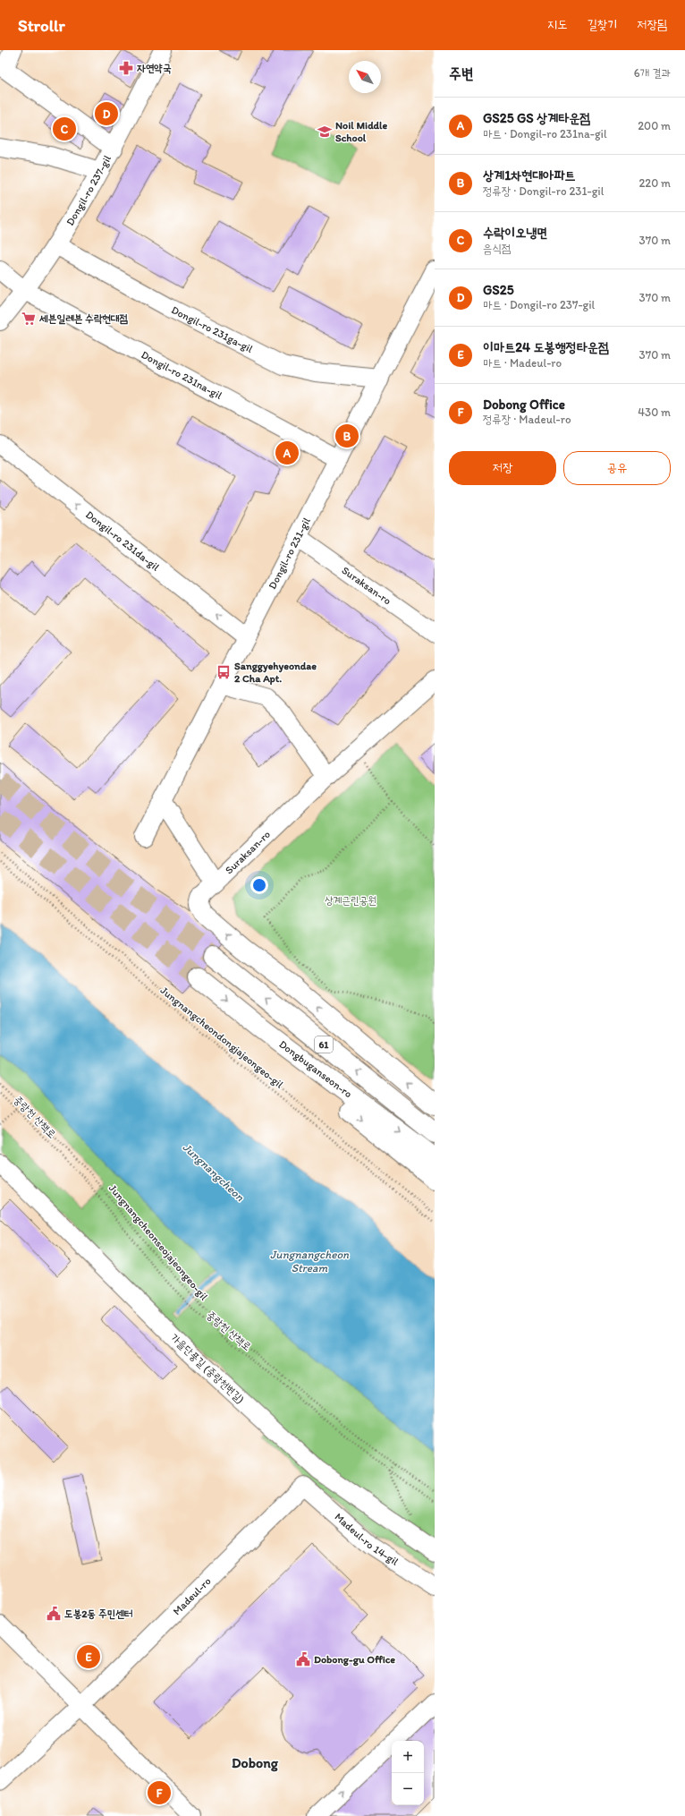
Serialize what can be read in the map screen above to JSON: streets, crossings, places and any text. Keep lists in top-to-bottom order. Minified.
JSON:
{"streets":{"highway":["61","Dongbuganseon-ro"],"street":["Dongil-ro 237-gil","Dongil-ro 231ga-gil","Dongil-ro 231na-gil","Dongil-ro 231da-gil","Dongil-ro 231-gil","Suraksan-ro","가을단풍길 (중랑천변길)","Madeul-ro 14-gil","Madeul-ro"],"path":["Jungnangcheondongjajeongeo-gil","중랑천 산책로","Jungnangcheonseojajeongeo-gil"]},"crossings":[["Dongil-ro 237-gil","Dongil-ro 231ga-gil"],["Dongil-ro 237-gil","Dongil-ro 231na-gil"],["Dongil-ro 231ga-gil","Dongil-ro 231-gil"],["Dongil-ro 231na-gil","Dongil-ro 231-gil"],["Dongil-ro 231da-gil","Dongil-ro 231-gil"],["Dongil-ro 231-gil","Suraksan-ro"],["Madeul-ro 14-gil","Madeul-ro"]],"one_way":["Dongil-ro 231da-gil"],"districts":["Dobong"],"water":["Jungnangcheon","Jungnangcheon Stream"],"parks":["상계근린공원"],"places":{"pharmacy":["자연약국"],"school or university":["Noil Middle School"],"supermarket":["세븐일레븐 수락현대점"],"bus stop":["Sanggyehyeondae 2 Cha Apt."],"public building":["도봉2동 주민센터","Dobong-gu Office"]},"north":"top left","page":{"header":"Strollr","nav":["지도","길찾기","저장됨"],"heading":["주변","6개 결과"],"list":[{"mark":"A","name":"GS25 GS 상계타운점","note":"마트 · Dongil-ro 231na-gil","value":"200 m"},{"mark":"B","name":"상계1차현대아파트","note":"정류장 · Dongil-ro 231-gil","value":"220 m"},{"mark":"C","name":"수락이오냉면","note":"음식점","value":"370 m"},{"mark":"D","name":"GS25","note":"마트 · Dongil-ro 237-gil","value":"370 m"},{"mark":"E","name":"이마트24 도봉행정타운점","note":"마트 · Madeul-ro","value":"370 m"},{"mark":"F","name":"Dobong Office","note":"정류장 · Madeul-ro","value":"430 m"}],"pins":["D","C","B","A","E","F"],"buttons":["저장","공유"],"map_buttons":["+","−"]}}
